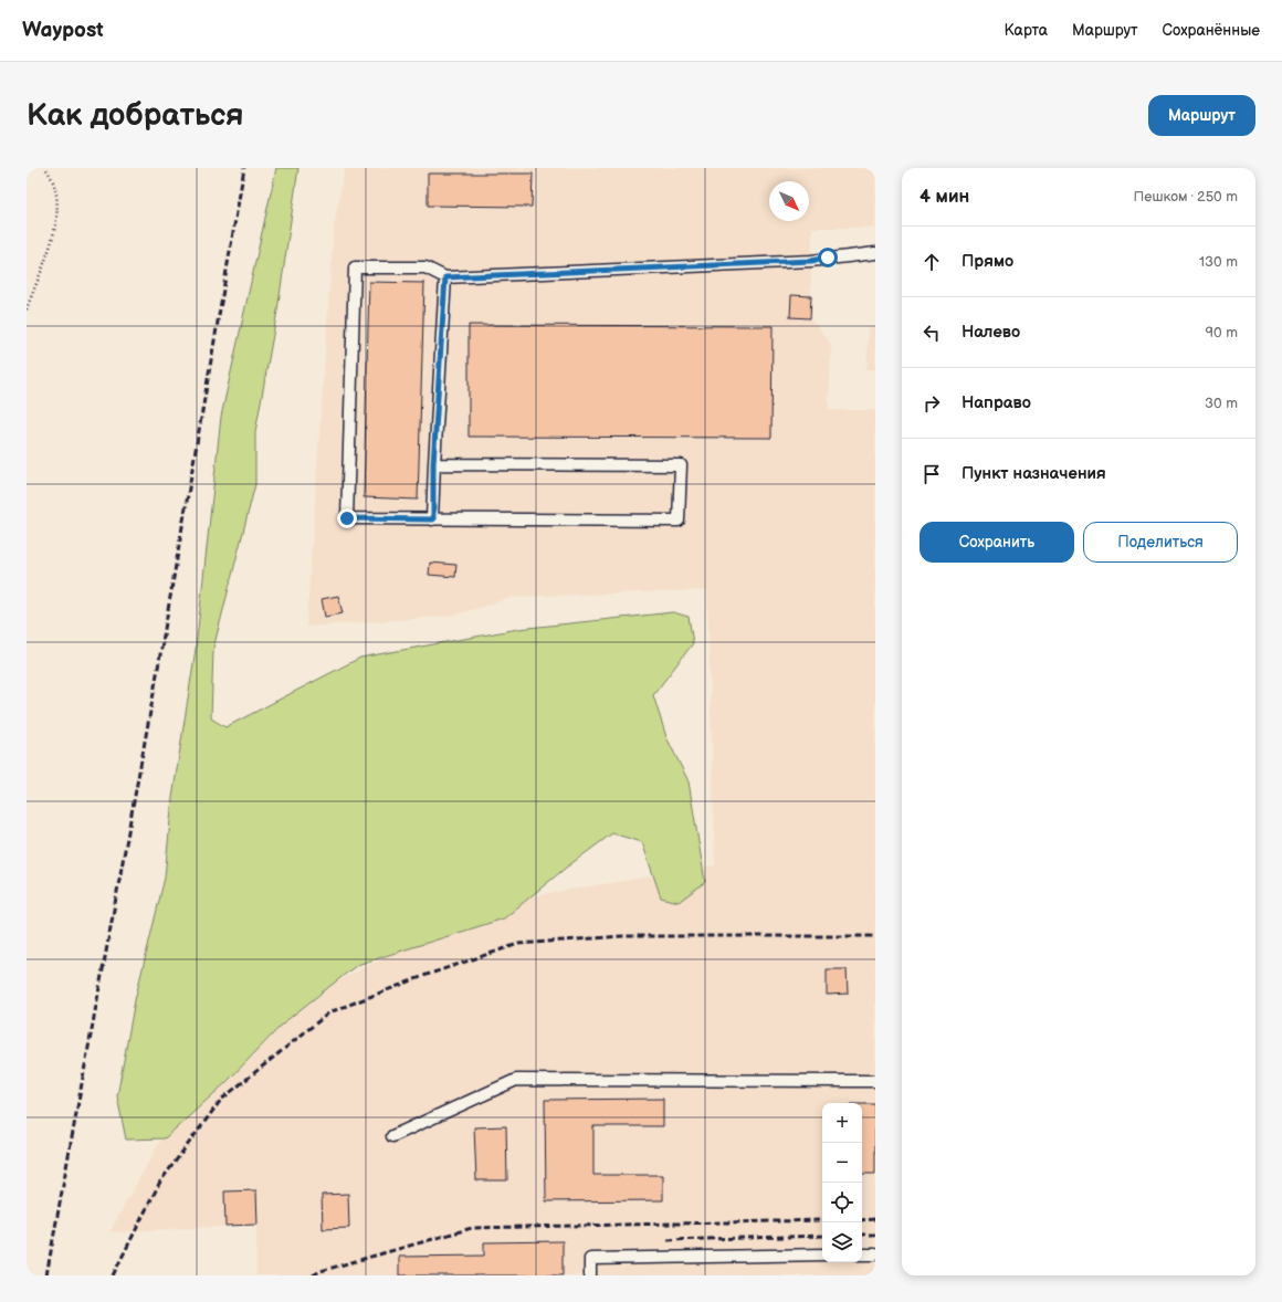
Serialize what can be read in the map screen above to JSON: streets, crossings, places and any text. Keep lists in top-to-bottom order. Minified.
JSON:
{"north":"bottom right","page":{"header":"Waypost","nav":["Карта","Маршрут","Сохранённые"],"buttons":["Маршрут",["Сохранить","Поделиться"]],"title":"Как добраться","heading":["4 мин","Пешком · 250 m"],"list":[["Прямо","130 m"],["Налево","90 m"],["Направо","30 m"],"Пункт назначения"],"map_buttons":["+","−"]}}
